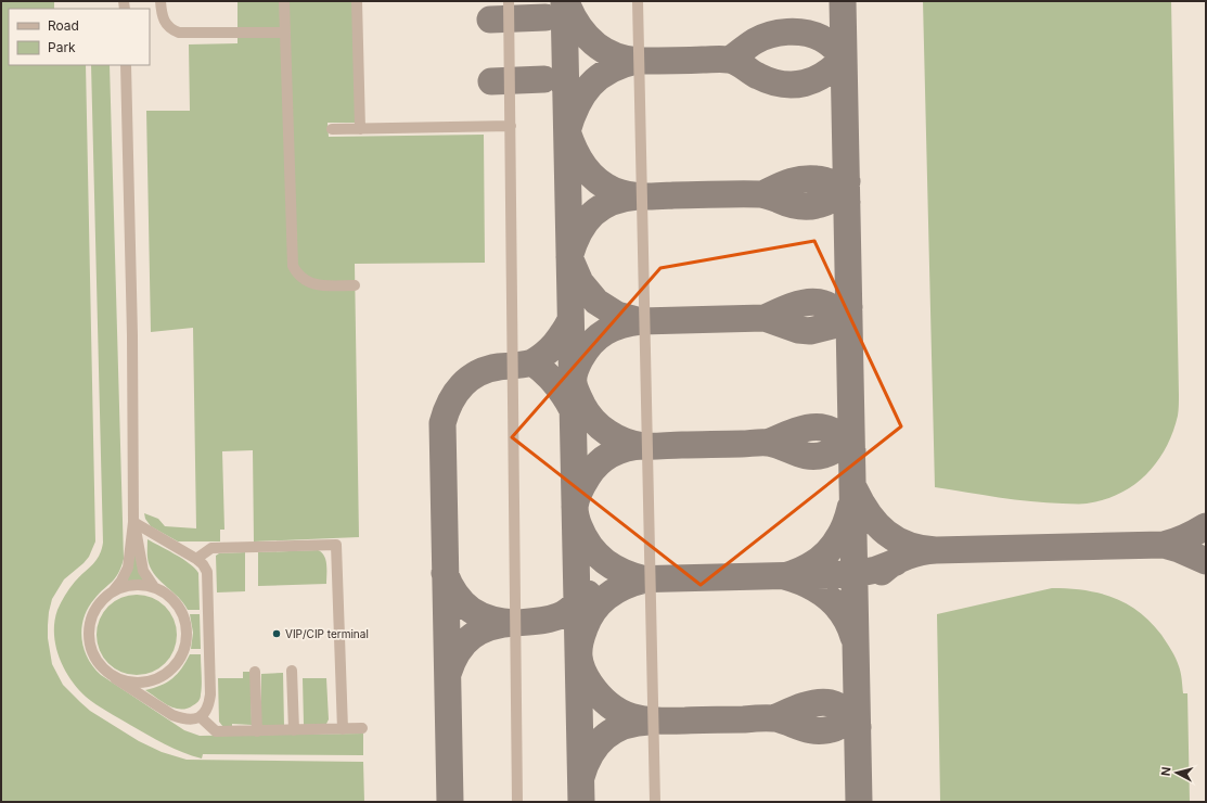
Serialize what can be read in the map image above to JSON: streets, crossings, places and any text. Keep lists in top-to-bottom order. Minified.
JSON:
{"places":["VIP/CIP terminal"],"legend":["Road","Park"],"north":"left"}
